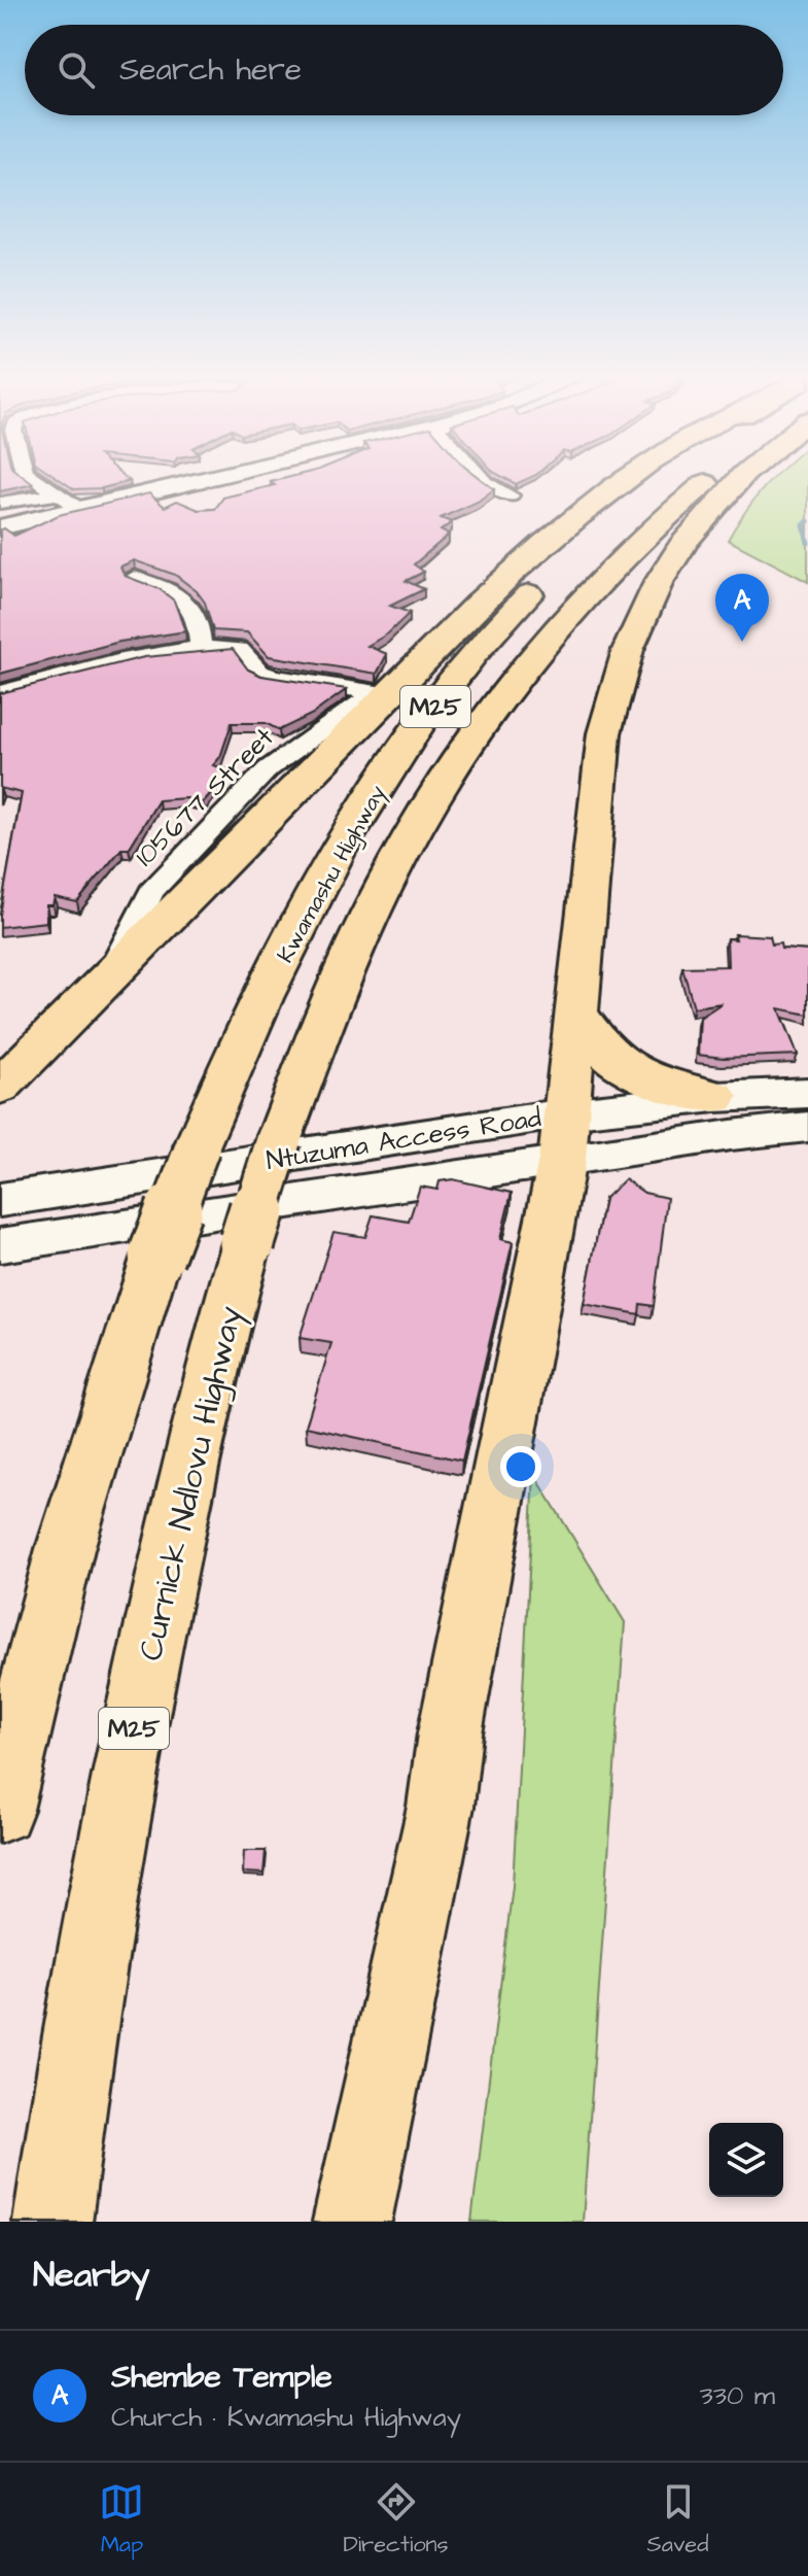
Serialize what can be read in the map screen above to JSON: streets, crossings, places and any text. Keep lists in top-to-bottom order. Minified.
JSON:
{"streets":{"main road":["M25","Kwamashu Highway","Curnick Ndlovu Highway"],"street":["Ntuzuma Access Road"]},"crossings":[["Kwamashu Highway","Curnick Ndlovu Highway"]],"page":{"search":"Search here","pins":"A","heading":"Nearby","list":[{"mark":"A","name":"Shembe Temple","note":"Church · Kwamashu Highway","value":"330 m"}],"nav":["Map","Directions","Saved"]}}
